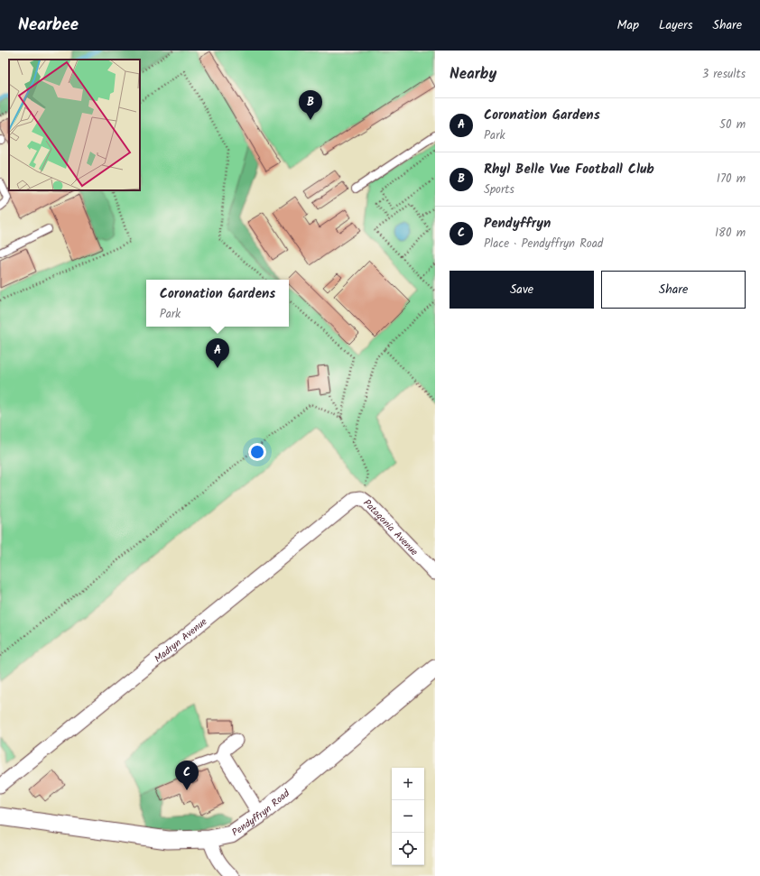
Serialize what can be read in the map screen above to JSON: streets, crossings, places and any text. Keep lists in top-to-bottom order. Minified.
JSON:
{"streets":{"street":["Patagonia Avenue","Madryn Avenue","Pendyffryn Road"]},"crossings":[["Patagonia Avenue","Madryn Avenue"]],"page":{"header":"Nearbee","nav":["Map","Layers","Share"],"heading":["Nearby","3 results"],"pins":["B","A","C"],"list":[{"mark":"A","name":"Coronation Gardens","note":"Park","value":"50 m"},{"mark":"B","name":"Rhyl Belle Vue Football Club","note":"Sports","value":"170 m"},{"mark":"C","name":"Pendyffryn","note":"Place · Pendyffryn Road","value":"180 m"}],"buttons":["Save","Share"],"popup":["Coronation Gardens","Park"],"map_buttons":["+","−"]}}
